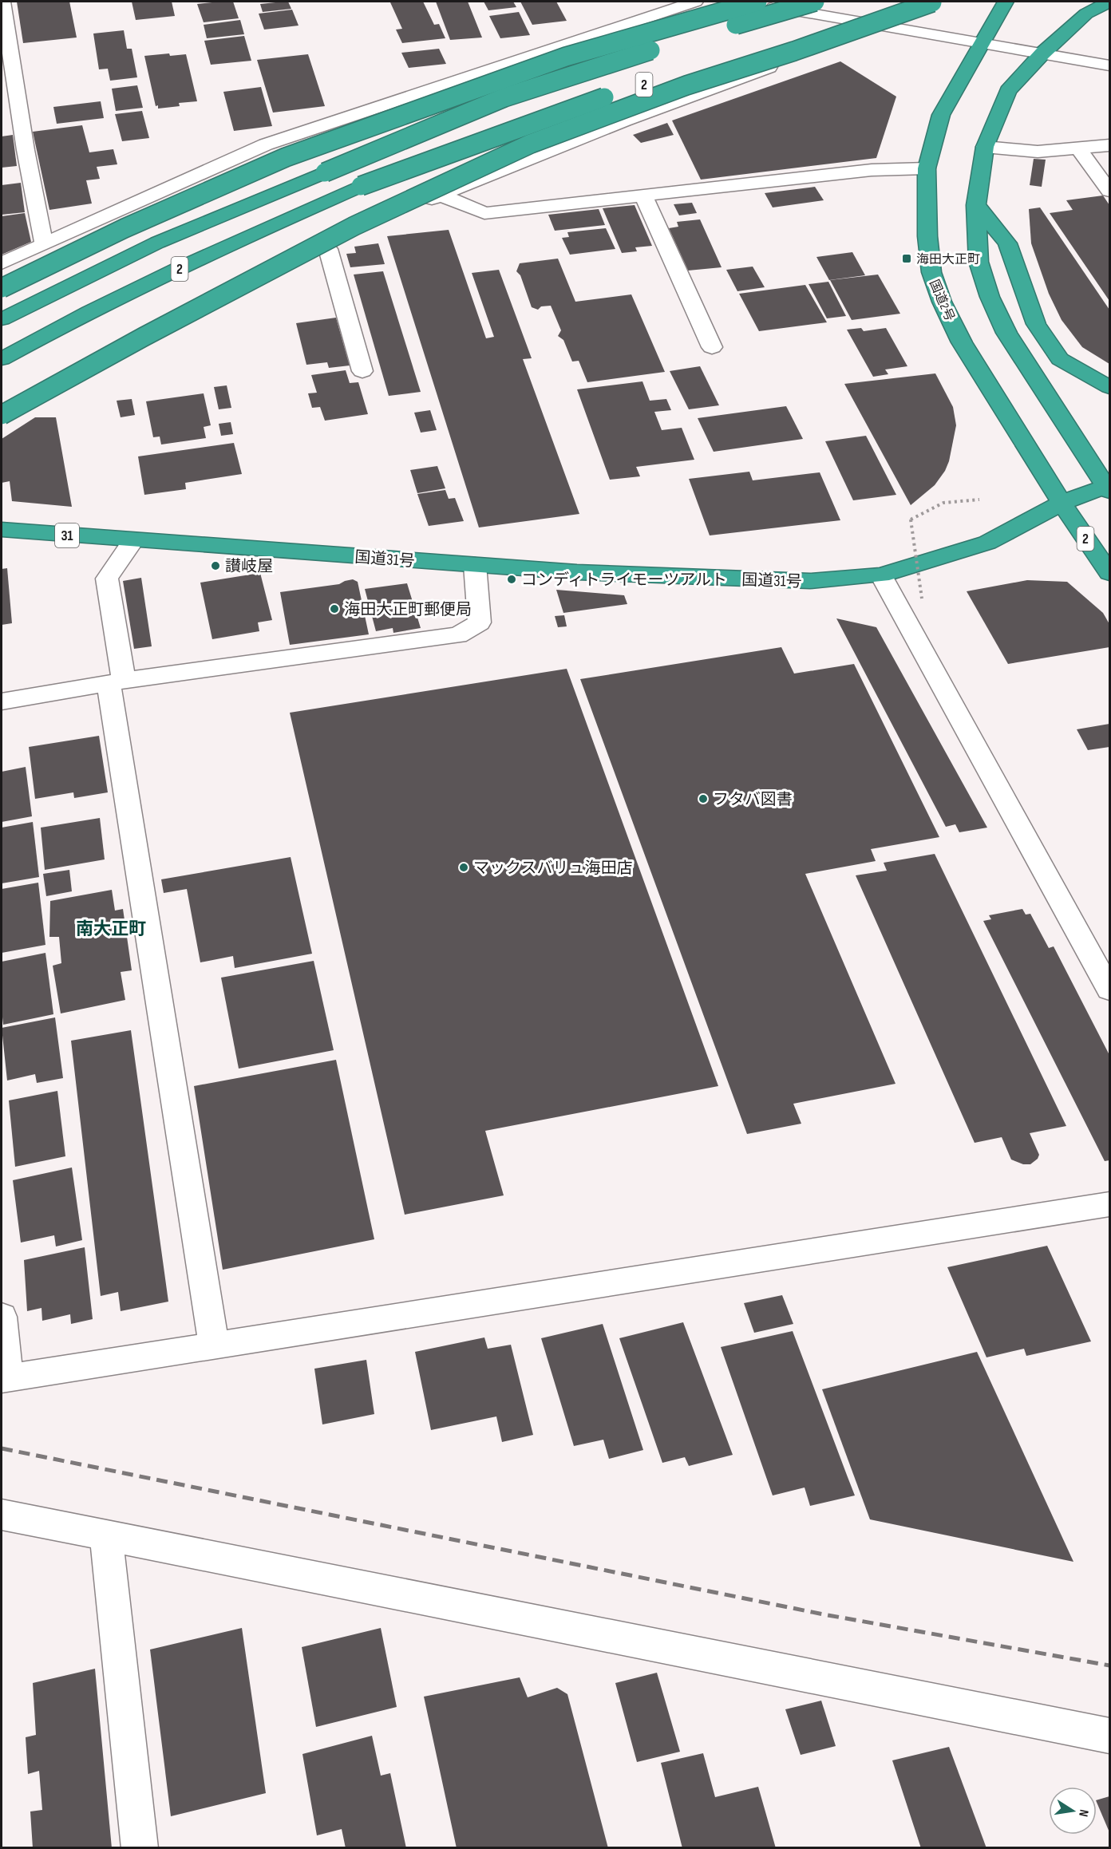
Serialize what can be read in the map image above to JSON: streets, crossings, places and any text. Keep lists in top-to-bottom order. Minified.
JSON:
{"streets":{"highway":["2","国道2号","31","国道31号"]},"crossings":[["国道2号","国道31号"]],"districts":["南大正町"],"places":{"transit":["海田大正町"],"other":["讃岐屋","コンディトライモーツアルト","海田大正町郵便局","フタバ図書","マックスバリュ海田店"]},"north":"right"}
